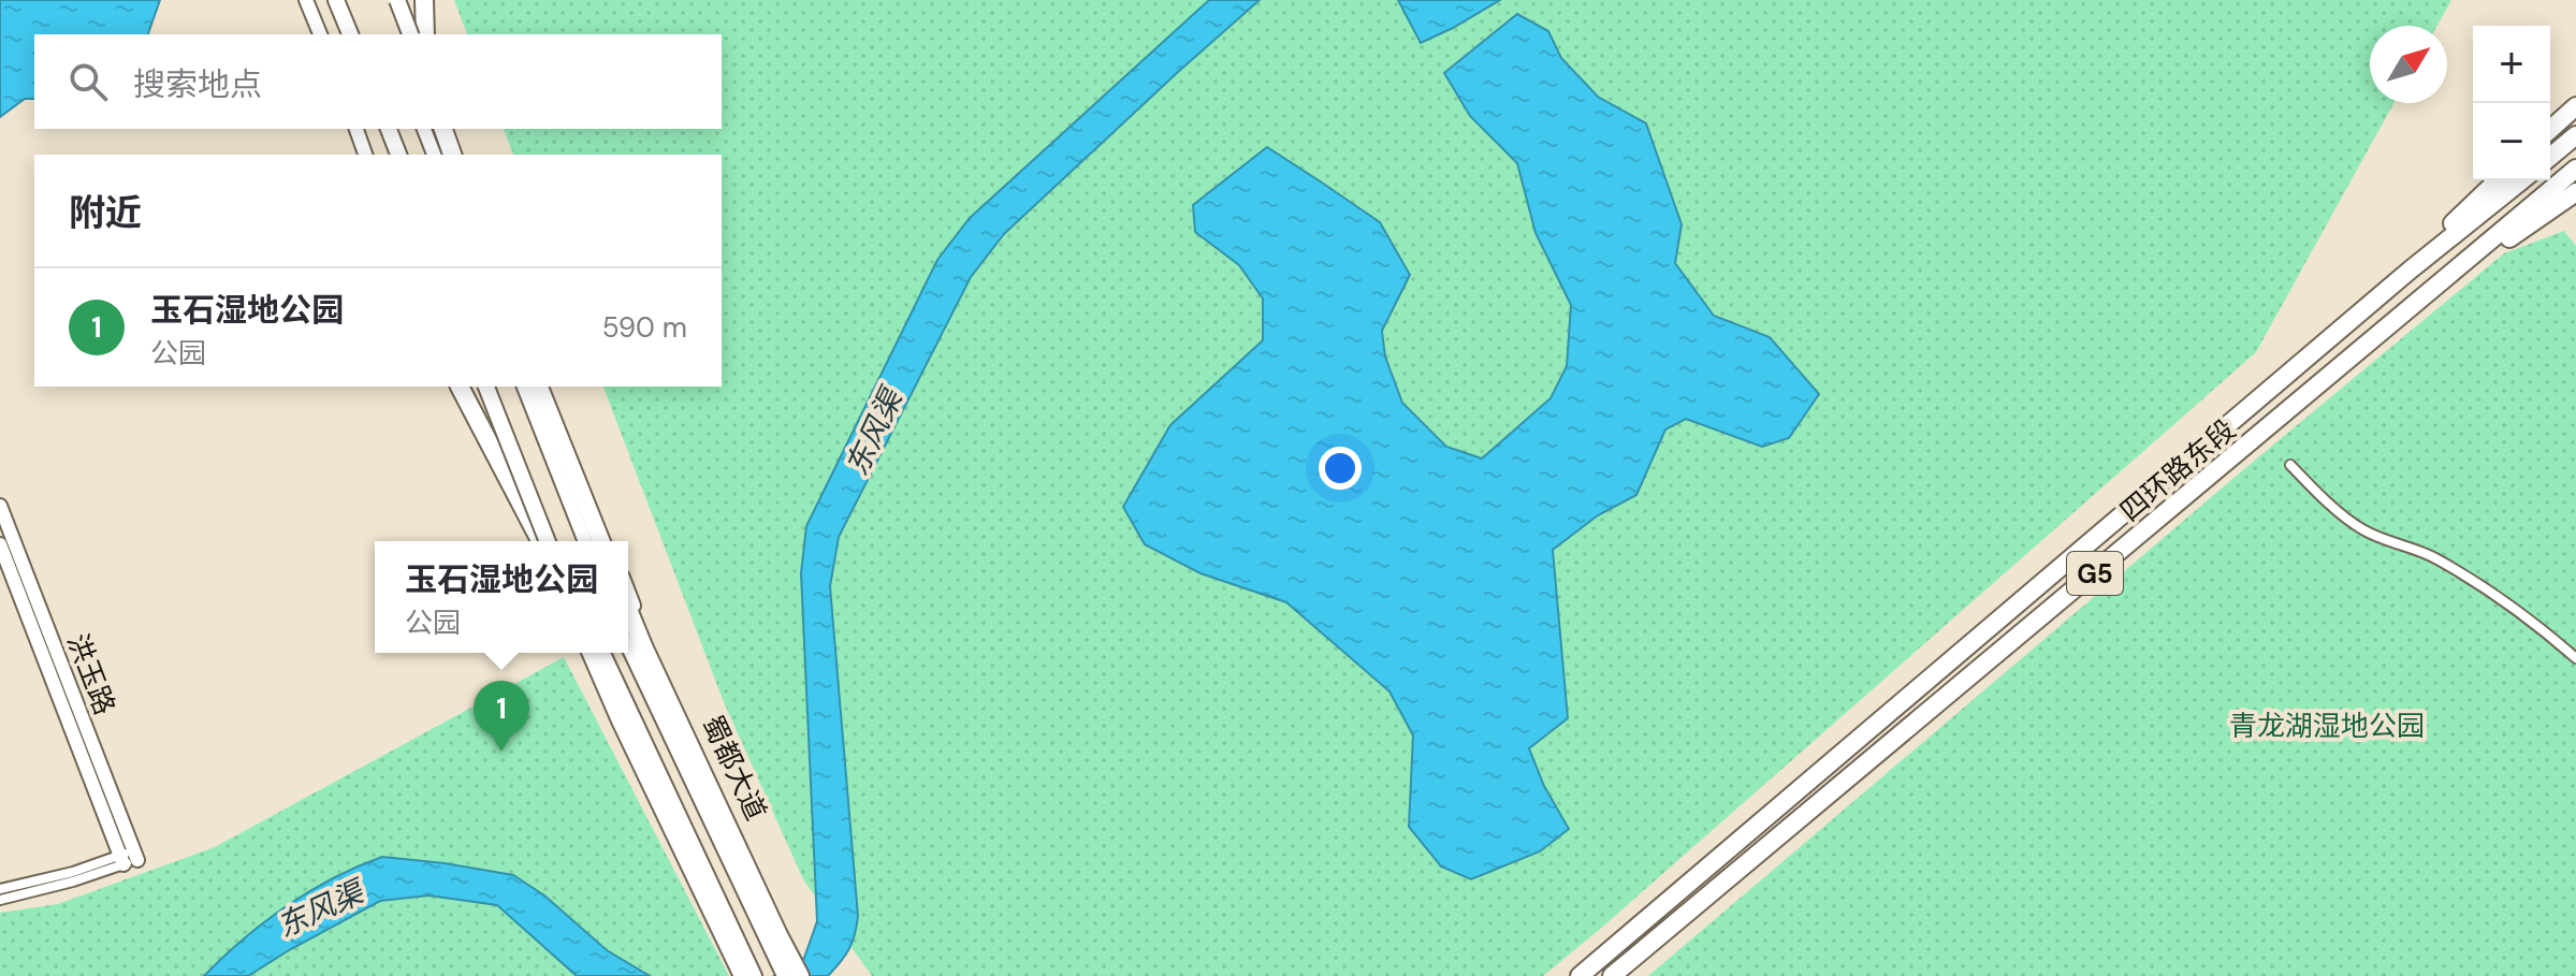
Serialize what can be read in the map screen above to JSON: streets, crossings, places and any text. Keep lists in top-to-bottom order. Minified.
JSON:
{"streets":{"highway":["四环路东段","G5","蜀都大道"],"main road":["洪玉路"]},"water":["东风渠"],"parks":["青龙湖湿地公园"],"north":"top right","page":{"map_buttons":["+","−"],"search":"搜索地点","heading":"附近","list":[{"mark":"1","name":"玉石湿地公园","note":"公园","value":"590 m"}],"popup":["玉石湿地公园","公园"],"pins":"1"}}
